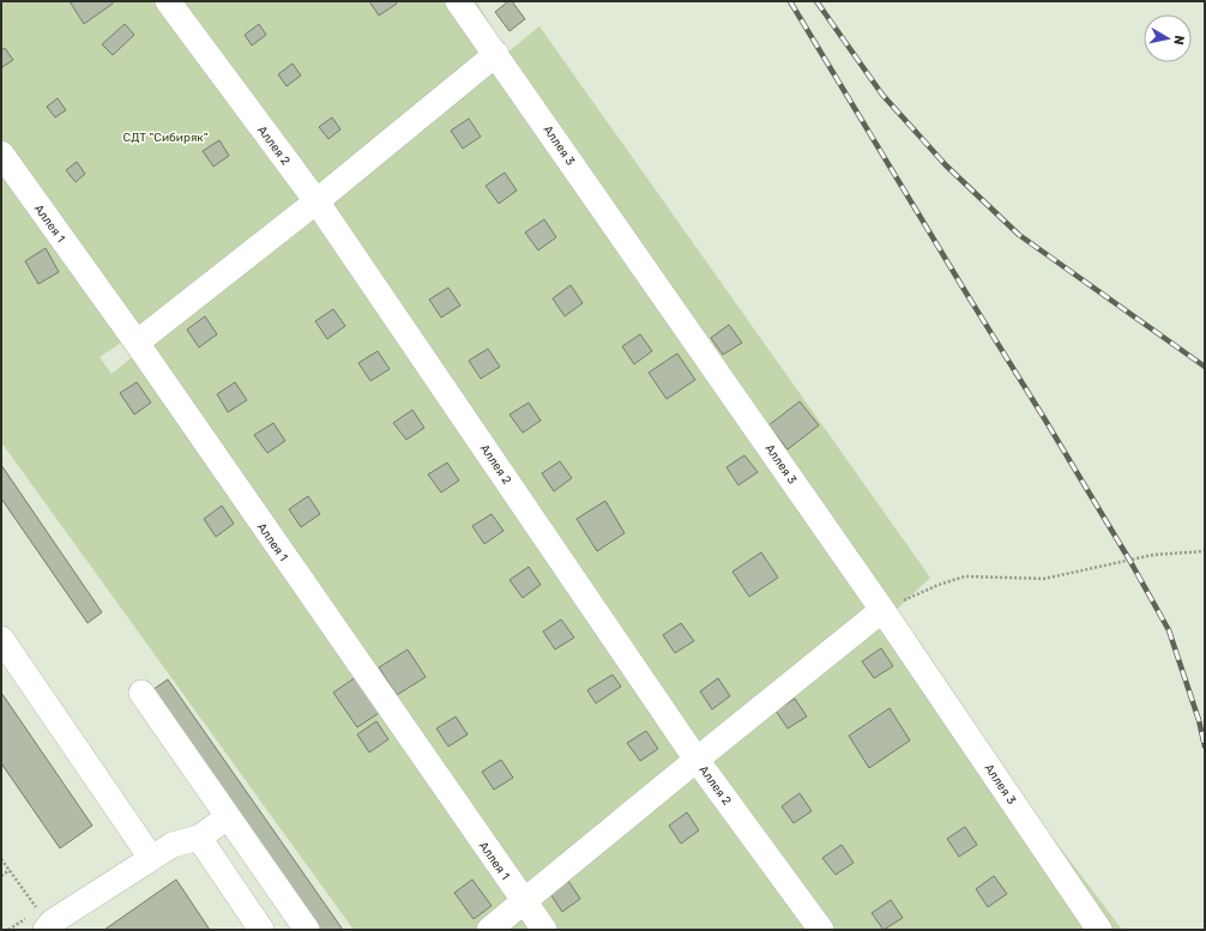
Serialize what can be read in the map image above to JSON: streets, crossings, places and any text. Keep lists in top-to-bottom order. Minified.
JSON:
{"streets":{"lane":["Аллея 2","Аллея 3","Аллея 1"]},"parks":["СДТ \"Сибиряк\""],"north":"right"}
